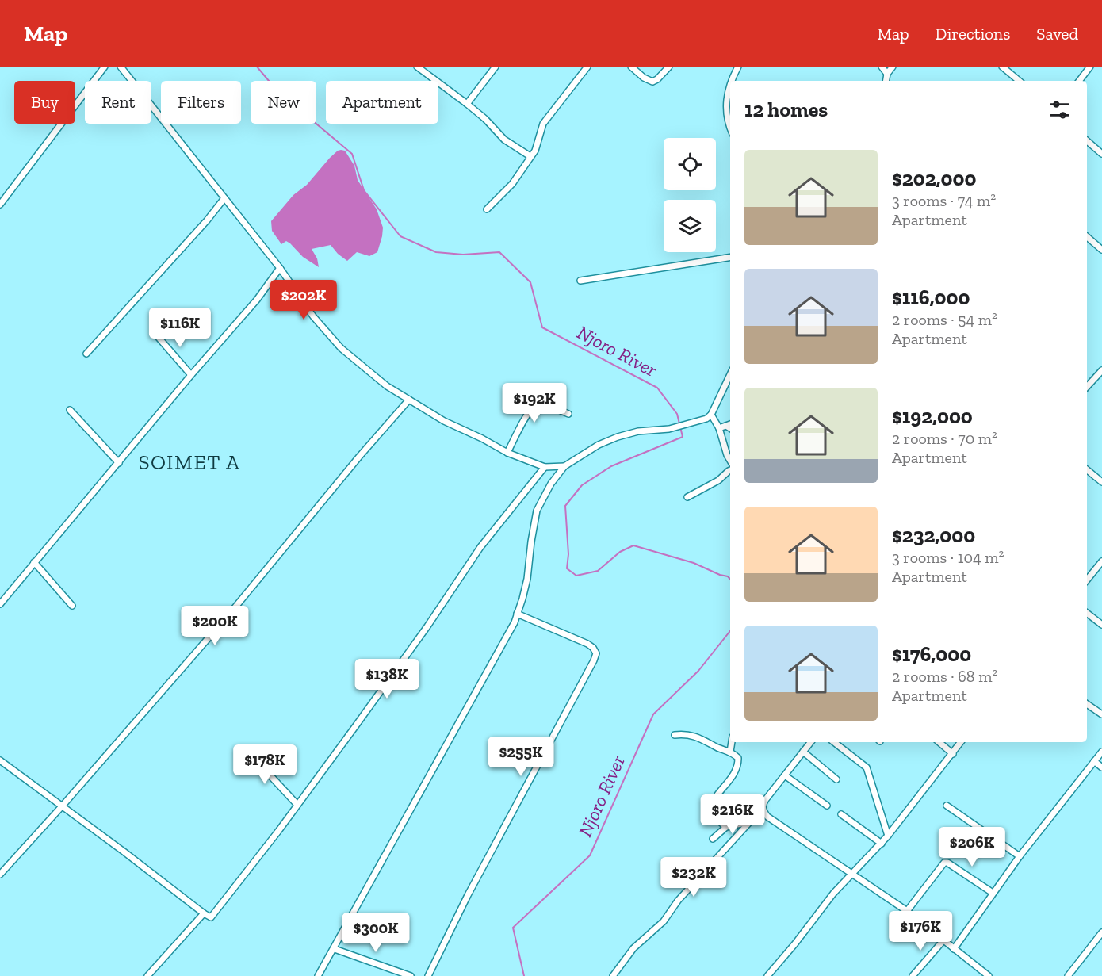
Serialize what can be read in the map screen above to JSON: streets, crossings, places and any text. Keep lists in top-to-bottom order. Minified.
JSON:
{"districts":["SOIMET A"],"water":["Njoro River"],"page":{"header":"Map","nav":["Map","Directions","Saved"],"chip":["Buy","Rent","Filters","New","Apartment"],"heading":"12 homes","list":[{"name":"$202,000","note":"3 rooms · 74 m² · Apartment"},{"name":"$116,000","note":"2 rooms · 54 m² · Apartment"},{"name":"$192,000","note":"2 rooms · 70 m² · Apartment"},{"name":"$232,000","note":"3 rooms · 104 m² · Apartment"},{"name":"$176,000","note":"2 rooms · 68 m² · Apartment"}],"price":["$202K","$116K","$192K","$200K","$138K","$255K","$178K","$216K","$206K","$232K","$176K","$300K"]}}
